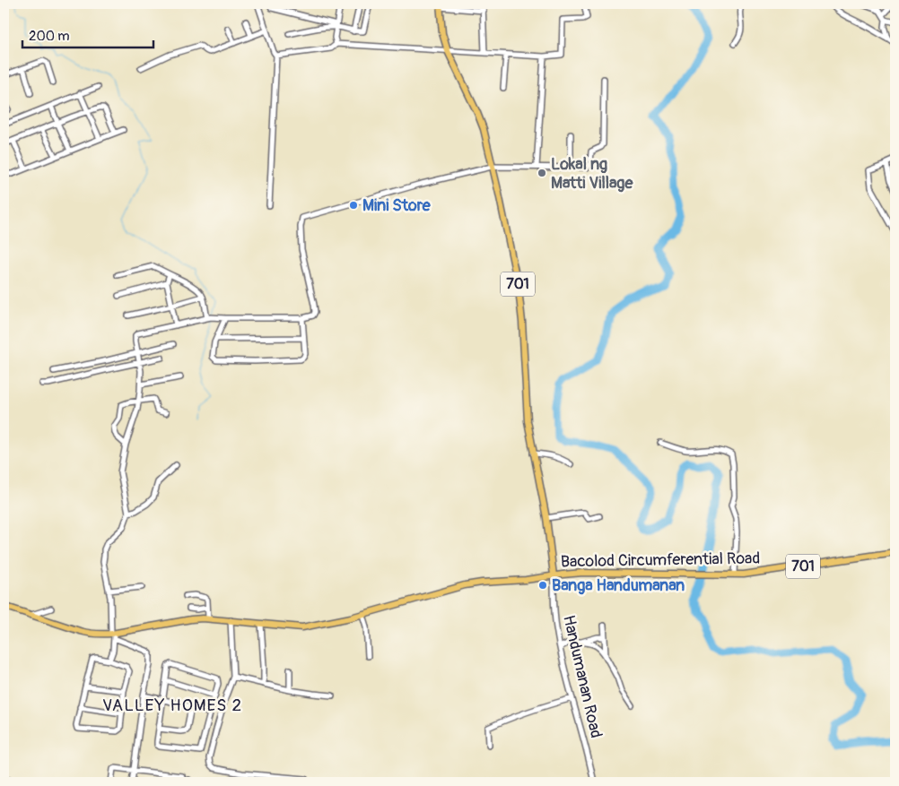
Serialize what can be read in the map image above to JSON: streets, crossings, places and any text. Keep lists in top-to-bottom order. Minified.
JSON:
{"streets":{"main road":["701","Bacolod Circumferential Road"],"street":["Handumanan Road"]},"crossings":[["Bacolod Circumferential Road","Handumanan Road"]],"districts":["VALLEY HOMES 2"],"places":["Lokal ng Matti Village","Mini Store","Banga Handumanan"],"scale_bar":"200 m"}
